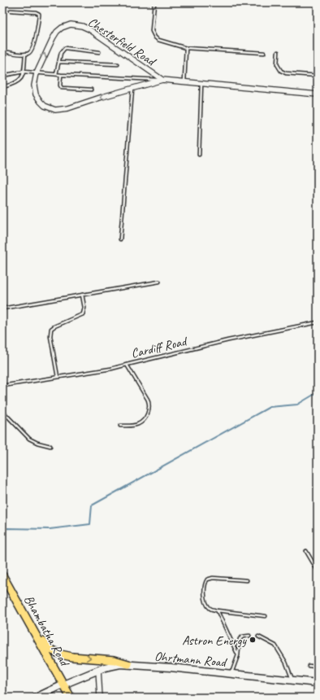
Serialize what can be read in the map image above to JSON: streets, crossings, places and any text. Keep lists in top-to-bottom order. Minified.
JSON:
{"streets":{"main road":["Bhambatha Road","Ohrtmann Road"],"street":["Chesterfield Road"],"lane":["Cardiff Road"]},"crossings":[["Bhambatha Road","Ohrtmann Road"]],"places":["Astron Energy"]}
